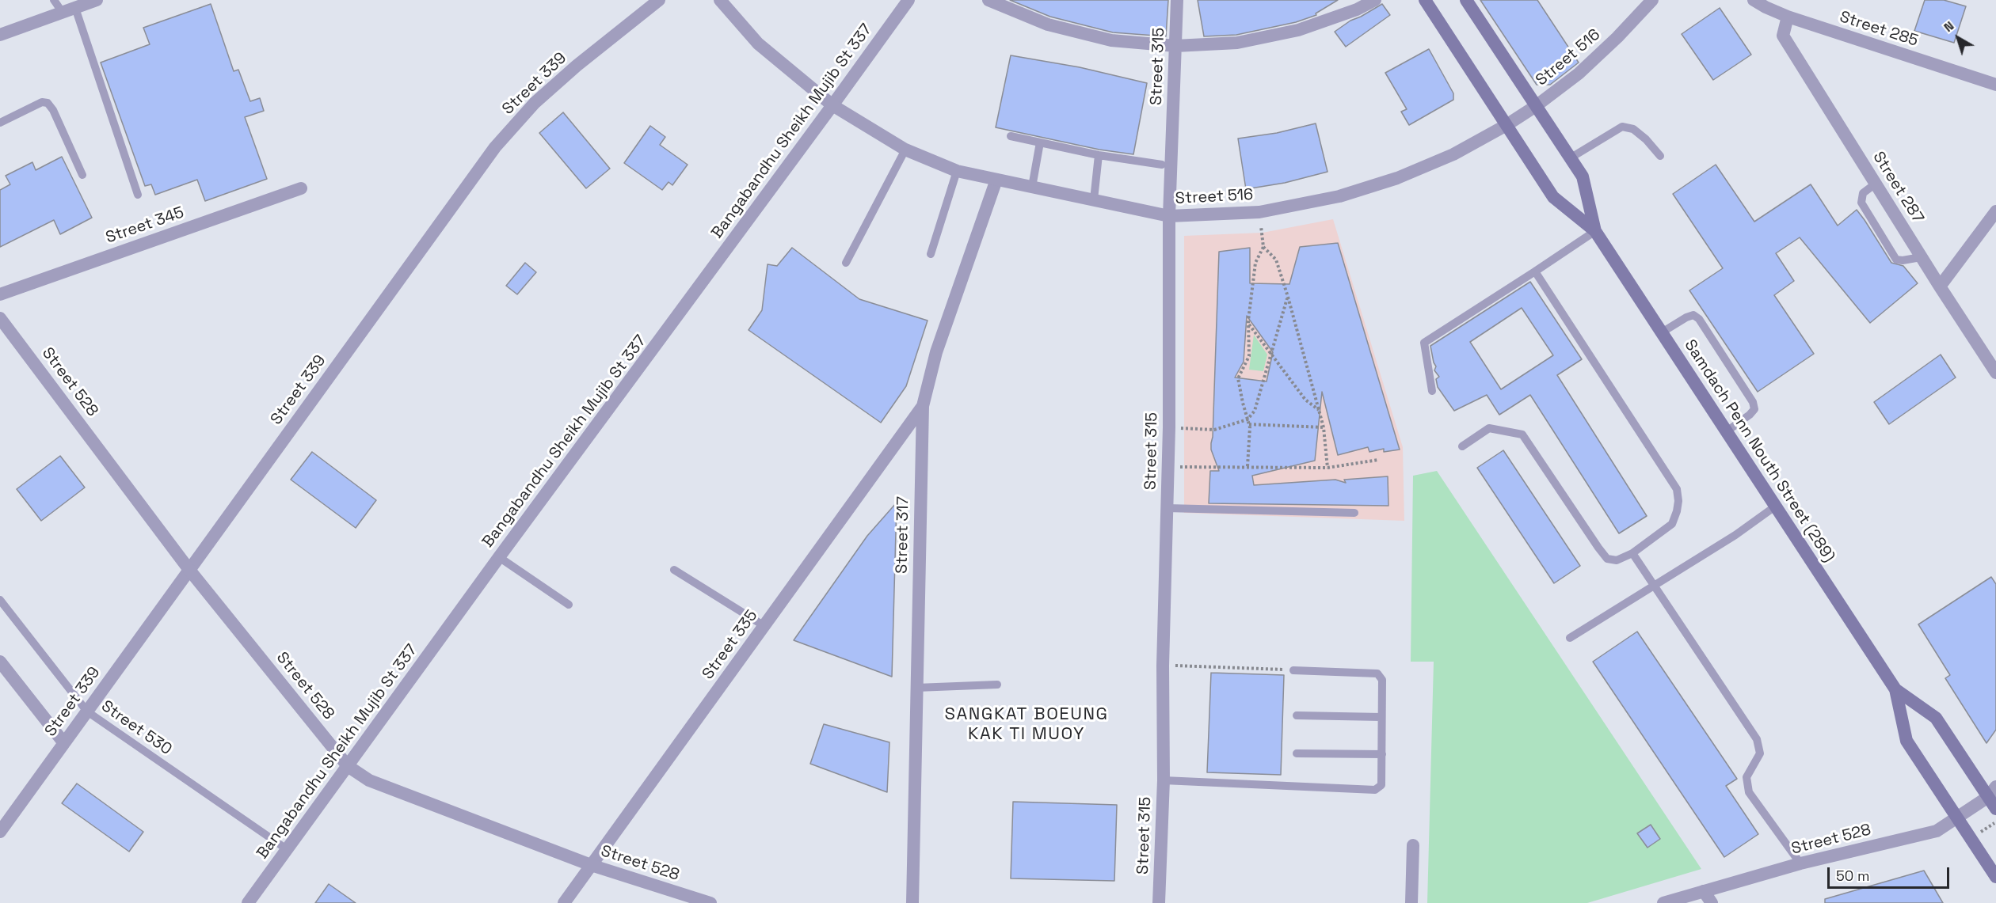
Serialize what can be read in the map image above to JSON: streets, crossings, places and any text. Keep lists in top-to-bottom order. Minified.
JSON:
{"streets":{"main road":["Samdach Penn Nouth Street (289)"],"street":["Street 285","Street 516","Street 315","Street 339","Bangabandhu Sheikh Mujib St 337","Street 287","Street 345","Street 528","Street 317","Street 335"],"lane":["Street 530"]},"crossings":[["Street 285","Street 287"],["Street 516","Street 315"],["Street 516","Bangabandhu Sheikh Mujib St 337"],["Street 516","Samdach Penn Nouth Street (289)"],["Street 516","Street 317"],["Street 339","Street 528"],["Street 339","Street 530"],["Bangabandhu Sheikh Mujib St 337","Street 528"],["Bangabandhu Sheikh Mujib St 337","Street 530"],["Street 528","Samdach Penn Nouth Street (289)"],["Street 528","Street 335"],["Street 317","Street 335"]],"districts":["SANGKAT BOEUNG KAK TI MUOY"],"scale_bar":"50 m","north":"top left"}
